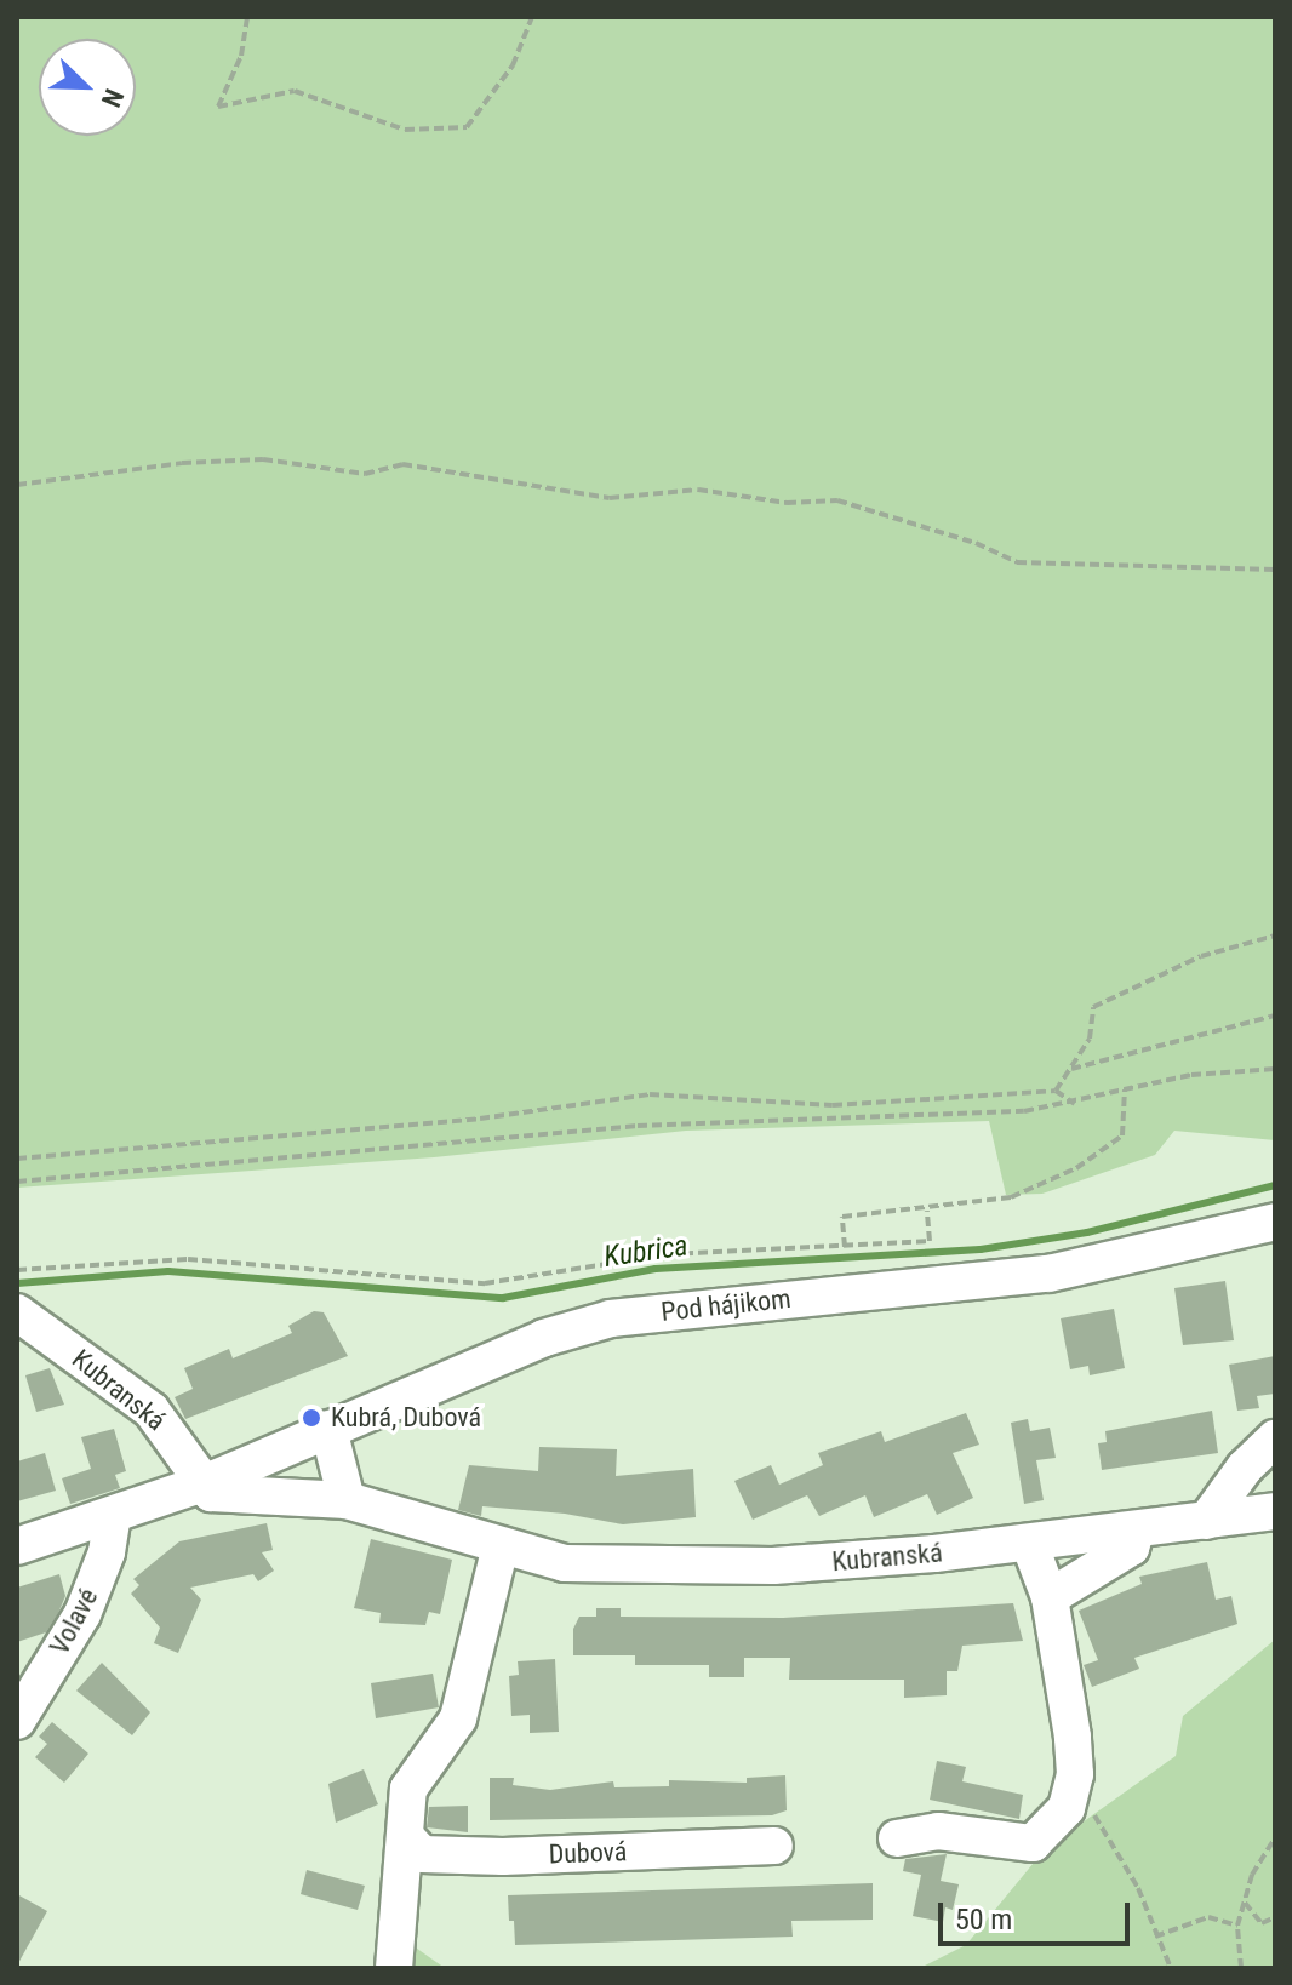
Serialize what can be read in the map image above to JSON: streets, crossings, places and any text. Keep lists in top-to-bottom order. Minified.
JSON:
{"streets":{"street":["Pod hájikom","Kubranská","Volavé","Dubová"]},"crossings":[["Pod hájikom","Kubranská"]],"water":["Kubrica"],"places":["Kubrá, Dubová"],"scale_bar":"50 m","north":"bottom right"}
